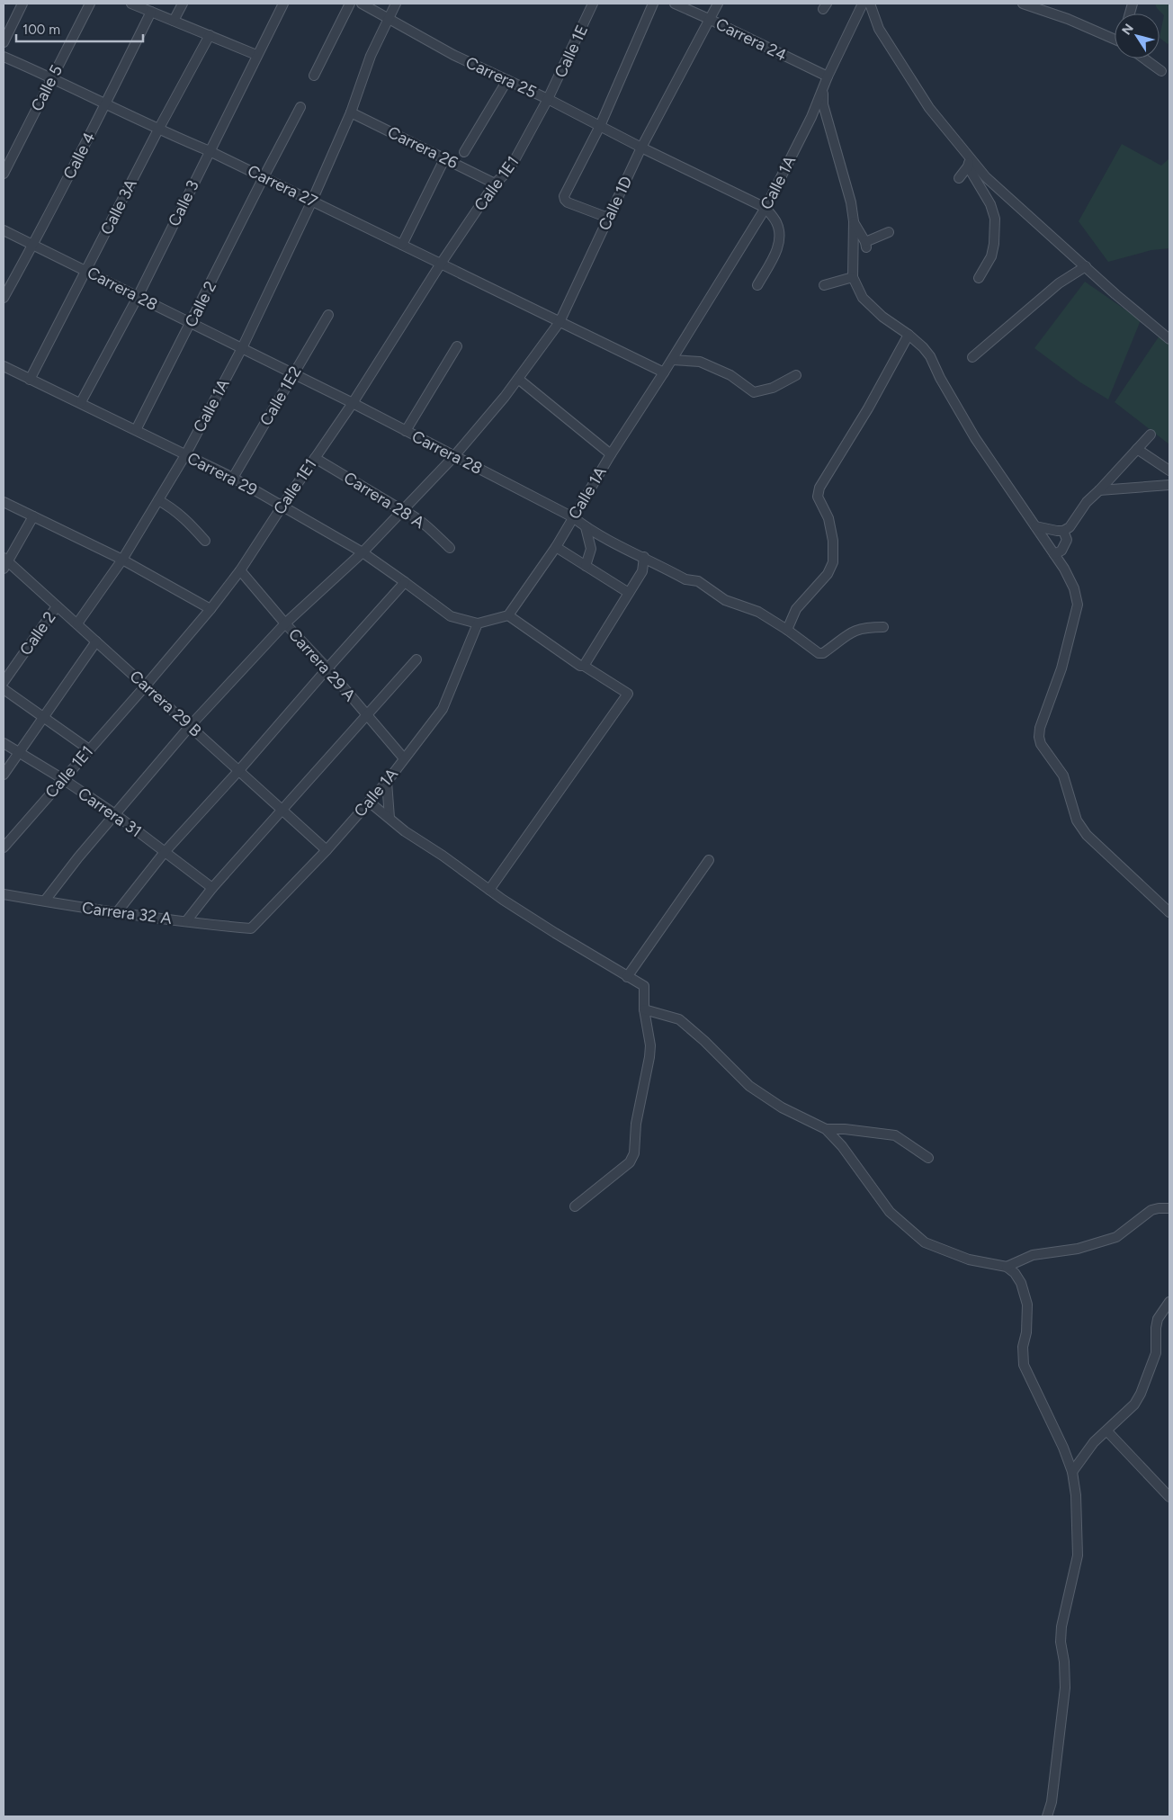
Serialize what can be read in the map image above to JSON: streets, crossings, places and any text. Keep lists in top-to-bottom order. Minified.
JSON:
{"streets":{"street":["Carrera 24","Calle 1E","Carrera 25","Calle 5","Carrera 26","Calle 4","Calle 1A","Calle 1E1","Carrera 27","Calle 3","Calle 1D","Calle 3A","Carrera 28","Calle 2","Calle 1E2","Carrera 29","Carrera 28 A","Carrera 29 A","Carrera 29 B","Carrera 31","Carrera 32 A"]},"crossings":[["Carrera 24","Calle 1A"],["Carrera 24","Calle 1D"],["Calle 1E","Carrera 25"],["Calle 1E","Calle 1E1"],["Carrera 25","Calle 1A"],["Carrera 25","Calle 1E1"],["Carrera 25","Calle 1D"],["Calle 5","Carrera 27"],["Carrera 26","Calle 1E1"],["Calle 4","Carrera 27"],["Calle 4","Carrera 28"],["Calle 1A","Carrera 27"],["Calle 1A","Carrera 28"],["Calle 1A","Carrera 29"],["Calle 1A","Carrera 29 A"],["Calle 1A","Carrera 29 B"],["Calle 1A","Carrera 32 A"],["Calle 1E1","Carrera 27"],["Calle 1E1","Carrera 28"],["Calle 1E1","Carrera 29"],["Calle 1E1","Carrera 28 A"],["Calle 1E1","Carrera 29 A"],["Calle 1E1","Carrera 29 B"],["Calle 1E1","Carrera 31"],["Carrera 27","Calle 3"],["Carrera 27","Calle 1D"],["Carrera 27","Calle 3A"],["Carrera 27","Calle 2"],["Calle 3","Carrera 28"],["Calle 3","Carrera 29"],["Calle 1D","Carrera 28"],["Calle 1D","Carrera 29"],["Calle 1D","Carrera 28 A"],["Calle 1D","Carrera 29 A"],["Calle 1D","Carrera 29 B"],["Calle 1D","Carrera 31"],["Calle 1D","Carrera 32 A"],["Calle 3A","Carrera 28"],["Calle 3A","Carrera 29"],["Carrera 28","Calle 2"],["Carrera 28","Calle 1E2"],["Calle 2","Carrera 29"],["Calle 2","Carrera 29 B"],["Calle 1E2","Carrera 29"]],"scale_bar":"100 m","north":"top left"}
